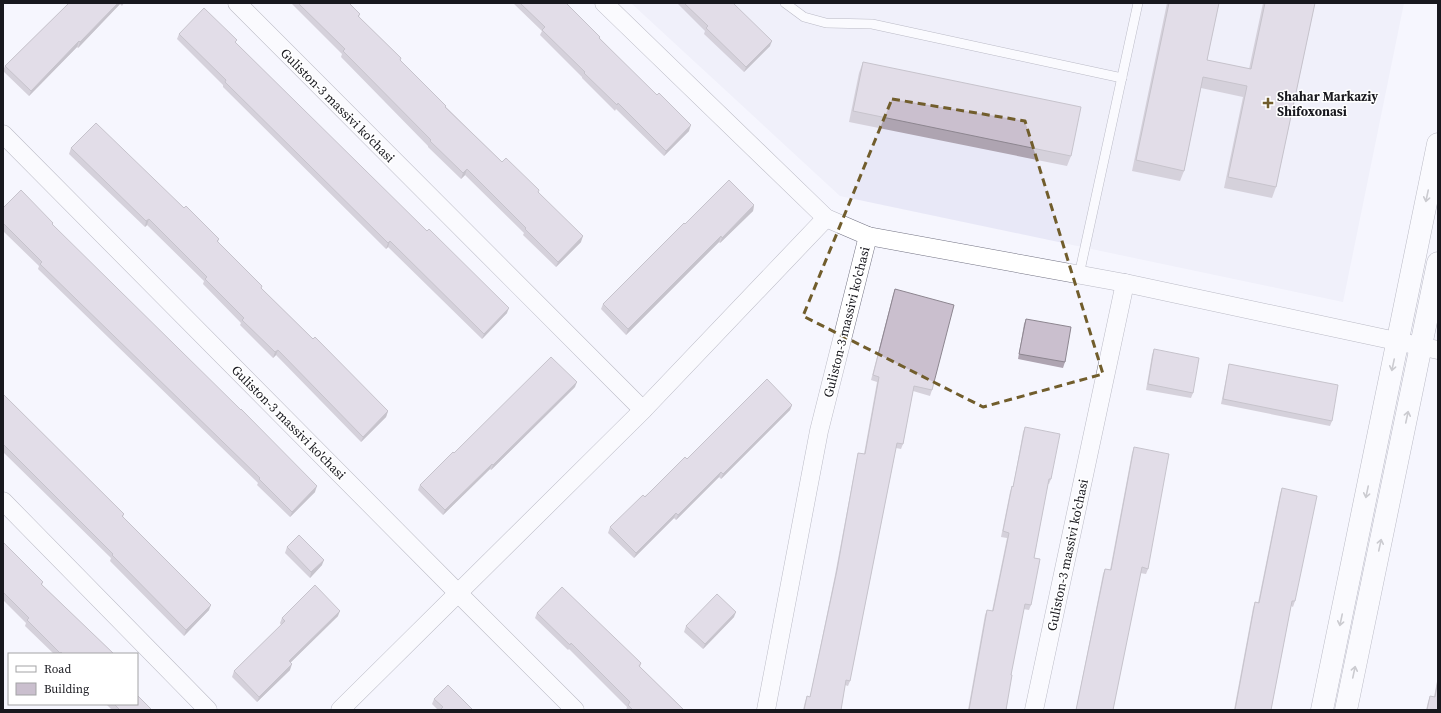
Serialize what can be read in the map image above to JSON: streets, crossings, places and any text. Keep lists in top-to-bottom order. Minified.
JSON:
{"streets":{"street":["Guliston-3 massivi ko'chasi"]},"places":{"health":["Shahar Markaziy Shifoxonasi"]},"legend":["Road","Building"]}
